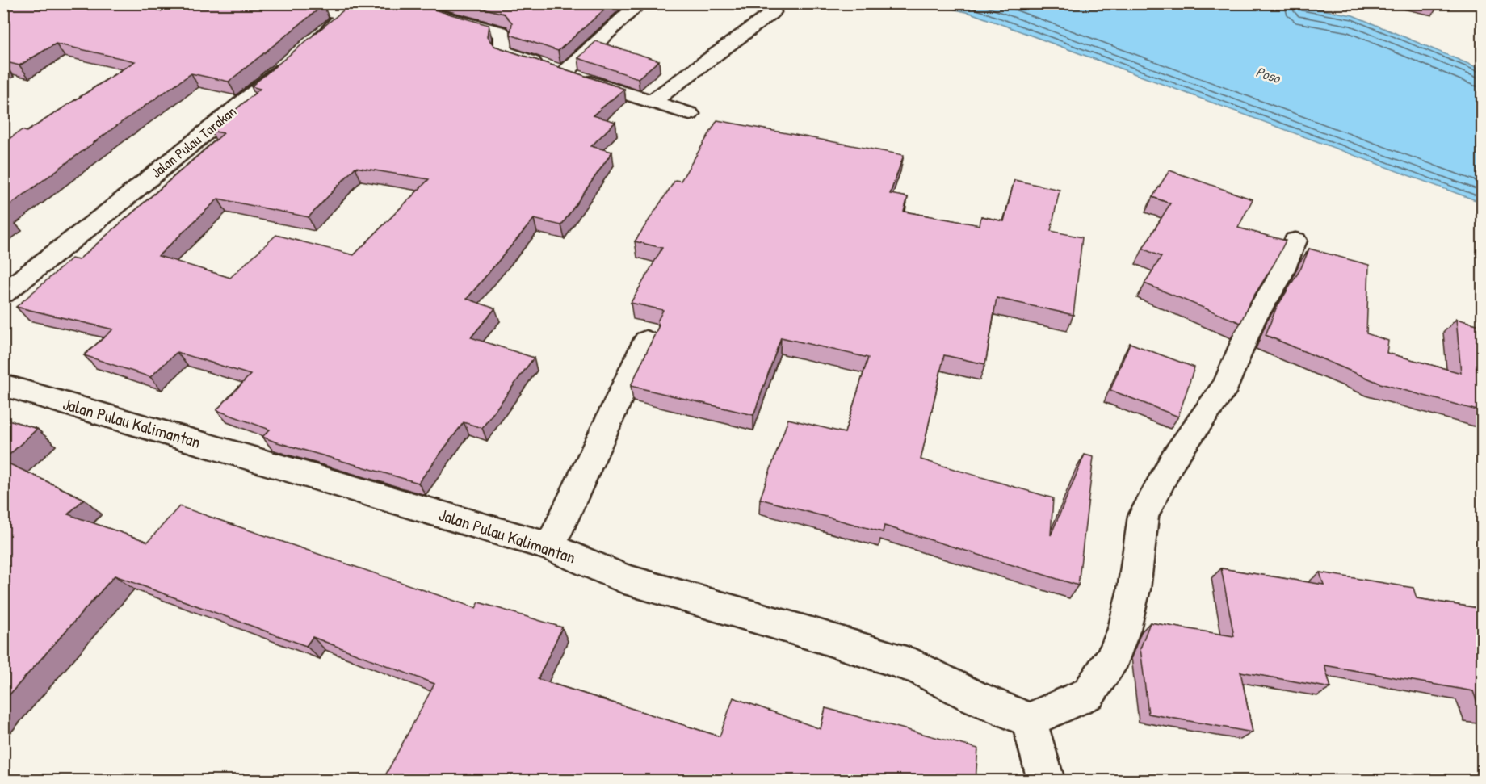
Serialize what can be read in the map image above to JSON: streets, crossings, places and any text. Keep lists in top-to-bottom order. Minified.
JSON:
{"streets":{"street":["Jalan Pulau Tarakan","Jalan Pulau Kalimantan"]},"water":["Poso"]}
